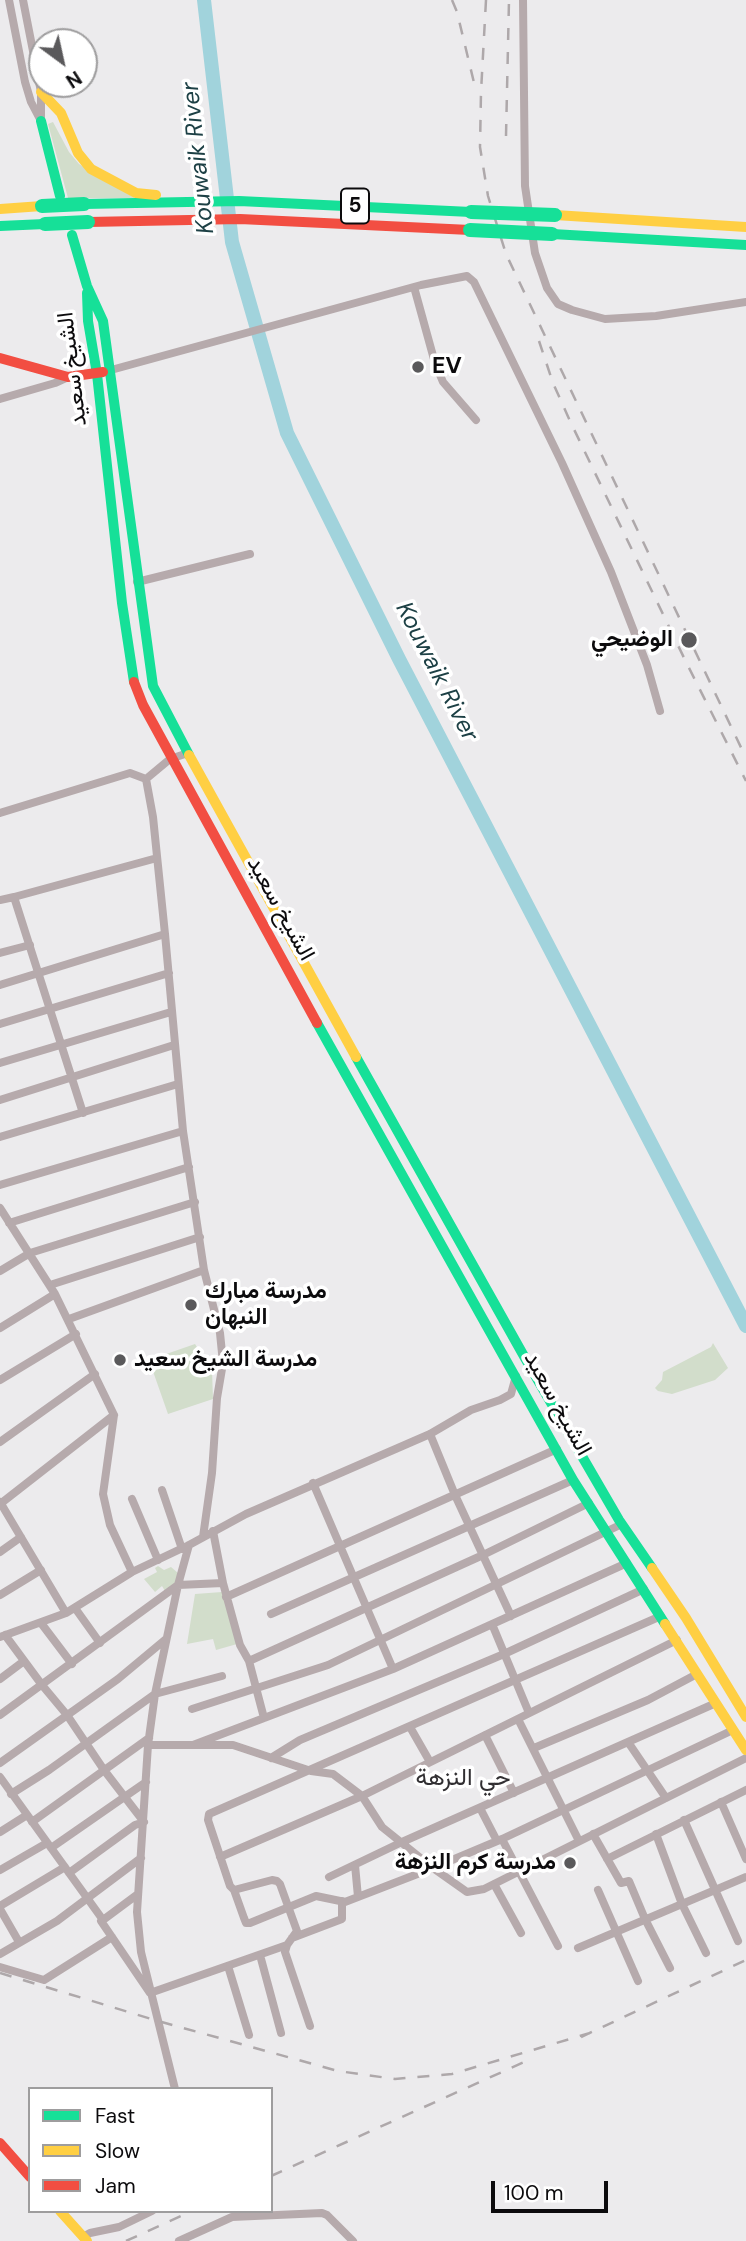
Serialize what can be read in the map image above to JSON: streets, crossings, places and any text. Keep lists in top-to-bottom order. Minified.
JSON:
{"streets":{"main road":["5","الشيخ سعيد"]},"districts":["حي النزهة"],"water":["Kouwaik River"],"places":["EV","الوضيحي","مدرسة مبارك النبهان","مدرسة الشيخ سعيد","مدرسة كرم النزهة"],"legend":["Fast","Slow","Jam"],"scale_bar":"100 m","north":"bottom right"}
